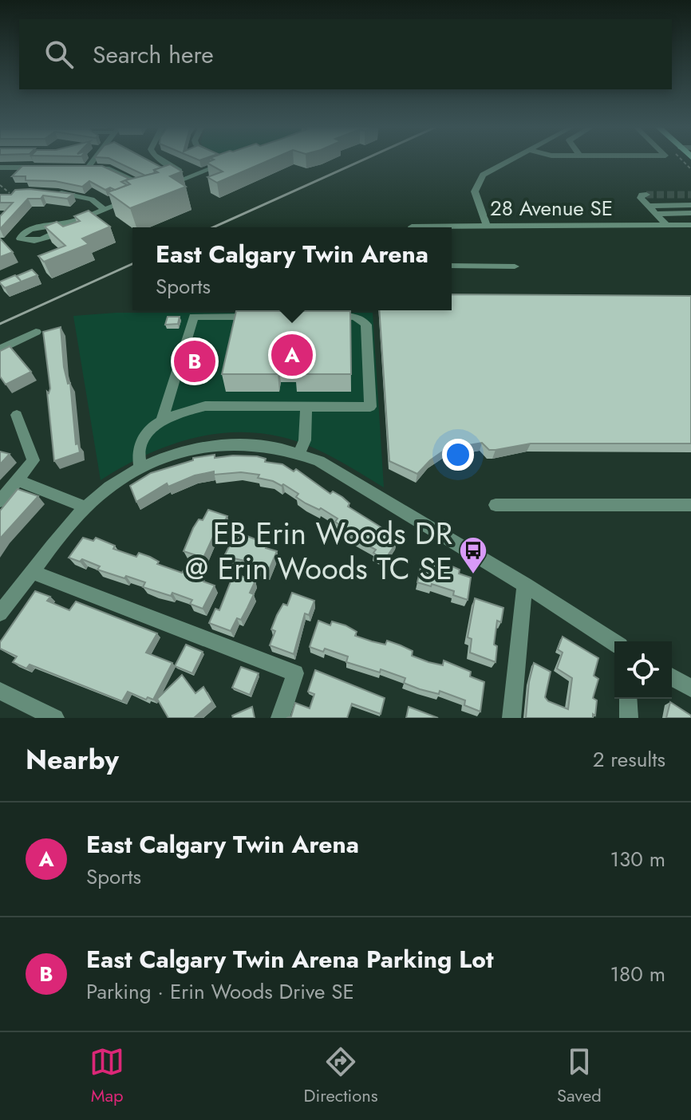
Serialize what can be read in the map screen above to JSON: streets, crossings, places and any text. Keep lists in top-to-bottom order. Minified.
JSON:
{"streets":{"street":["28 Avenue SE"]},"places":{"bus stop":["EB Erin Woods DR @ Erin Woods TC SE"]},"page":{"search":"Search here","popup":["East Calgary Twin Arena","Sports"],"pins":["A","B"],"heading":["Nearby","2 results"],"list":[{"mark":"A","name":"East Calgary Twin Arena","note":"Sports","value":"130 m"},{"mark":"B","name":"East Calgary Twin Arena Parking Lot","note":"Parking · Erin Woods Drive SE","value":"180 m"}],"nav":["Map","Directions","Saved"]}}
